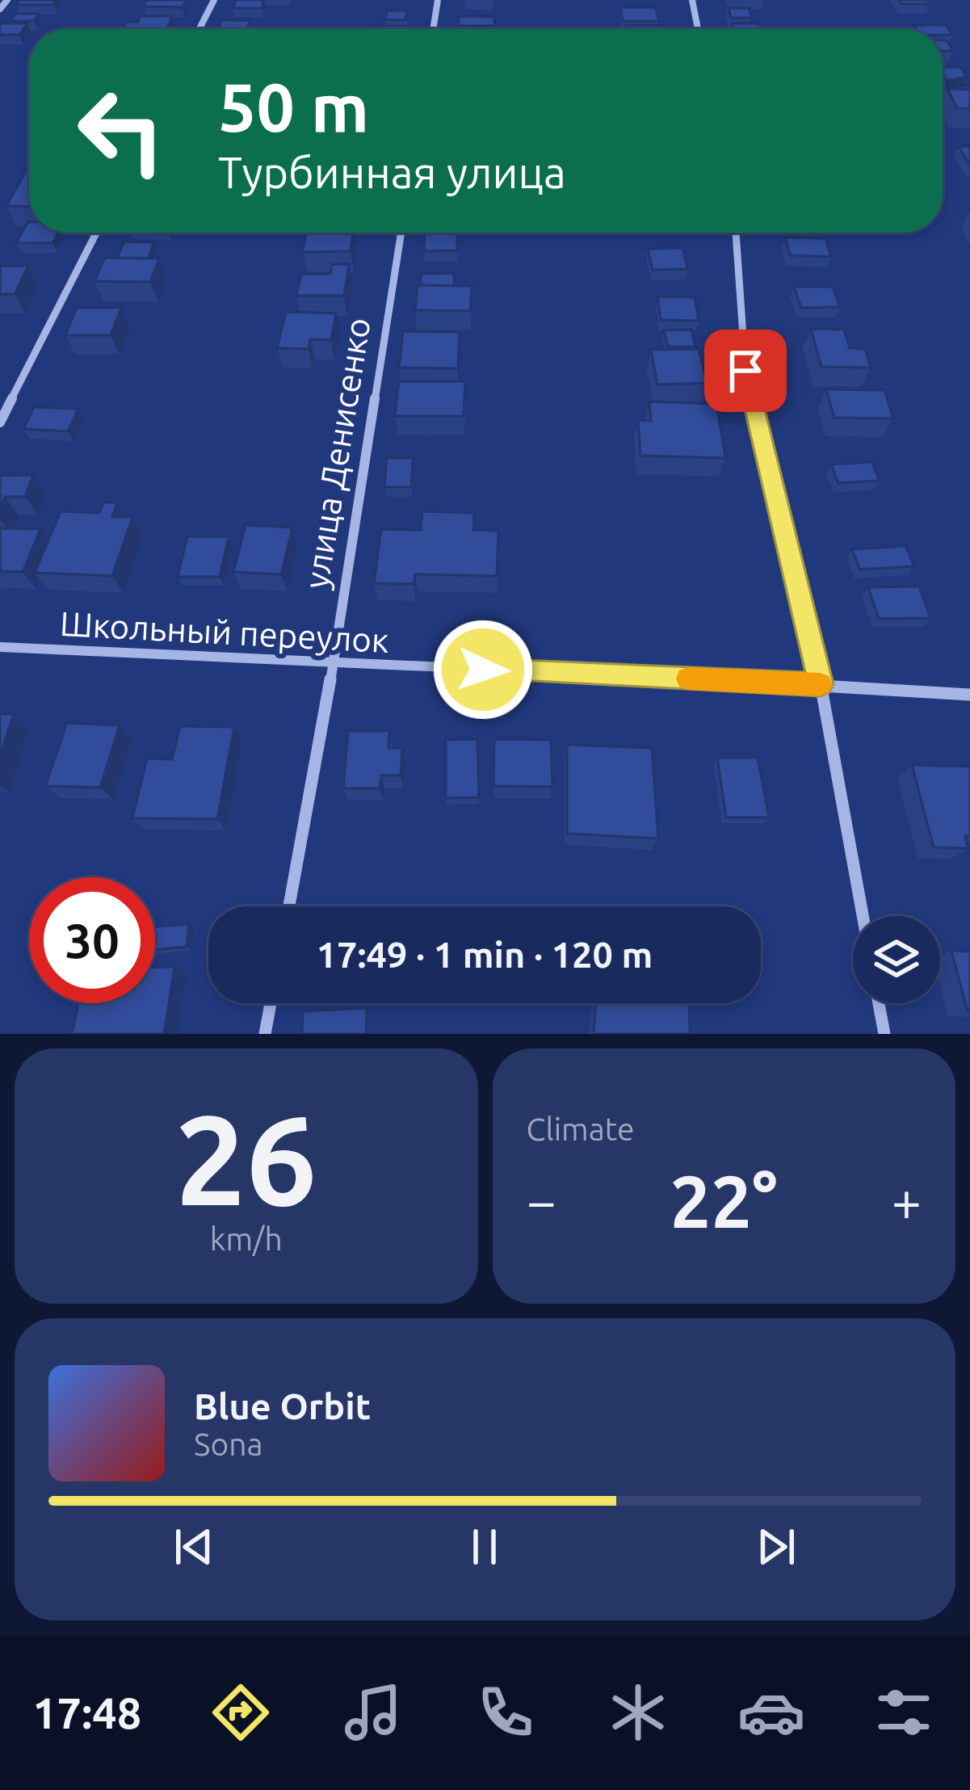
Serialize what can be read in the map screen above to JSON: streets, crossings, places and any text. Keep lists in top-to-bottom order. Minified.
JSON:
{"streets":{"street":["улица Денисенко","Школьный переулок"]},"crossings":[["улица Денисенко","Школьный переулок"]],"page":{"turn":["50 m","Турбинная улица"],"limit":"30","trip":"17:49 · 1 min · 120 m","tile":[["26","km/h"],"Climate"],"heat":["−","22°","+"],"song":["Blue Orbit","Sona"],"tabs":"17:48"}}
